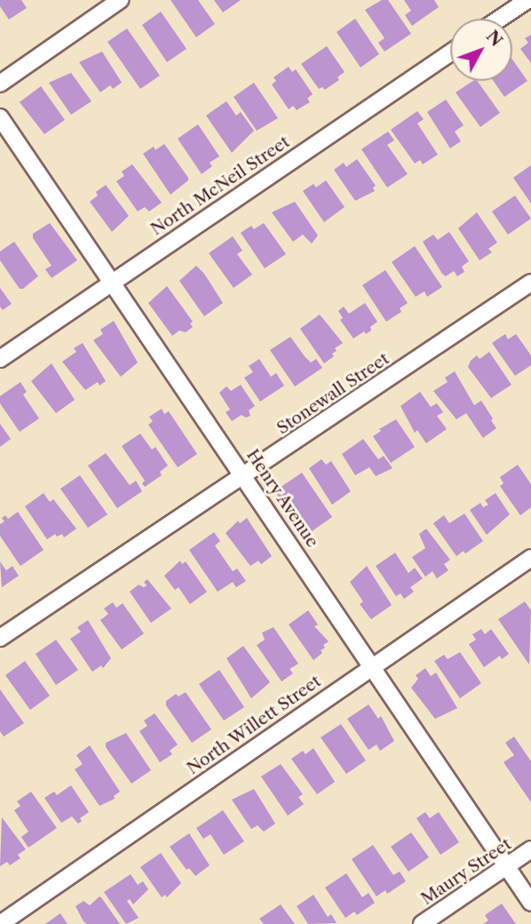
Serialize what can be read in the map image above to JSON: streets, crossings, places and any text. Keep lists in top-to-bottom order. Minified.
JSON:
{"streets":{"street":["North McNeil Street","Stonewall Street","Henry Avenue","North Willett Street","Maury Street"]},"crossings":[["North McNeil Street","Henry Avenue"],["Stonewall Street","Henry Avenue"],["Henry Avenue","North Willett Street"],["Henry Avenue","Maury Street"]],"north":"top right"}
